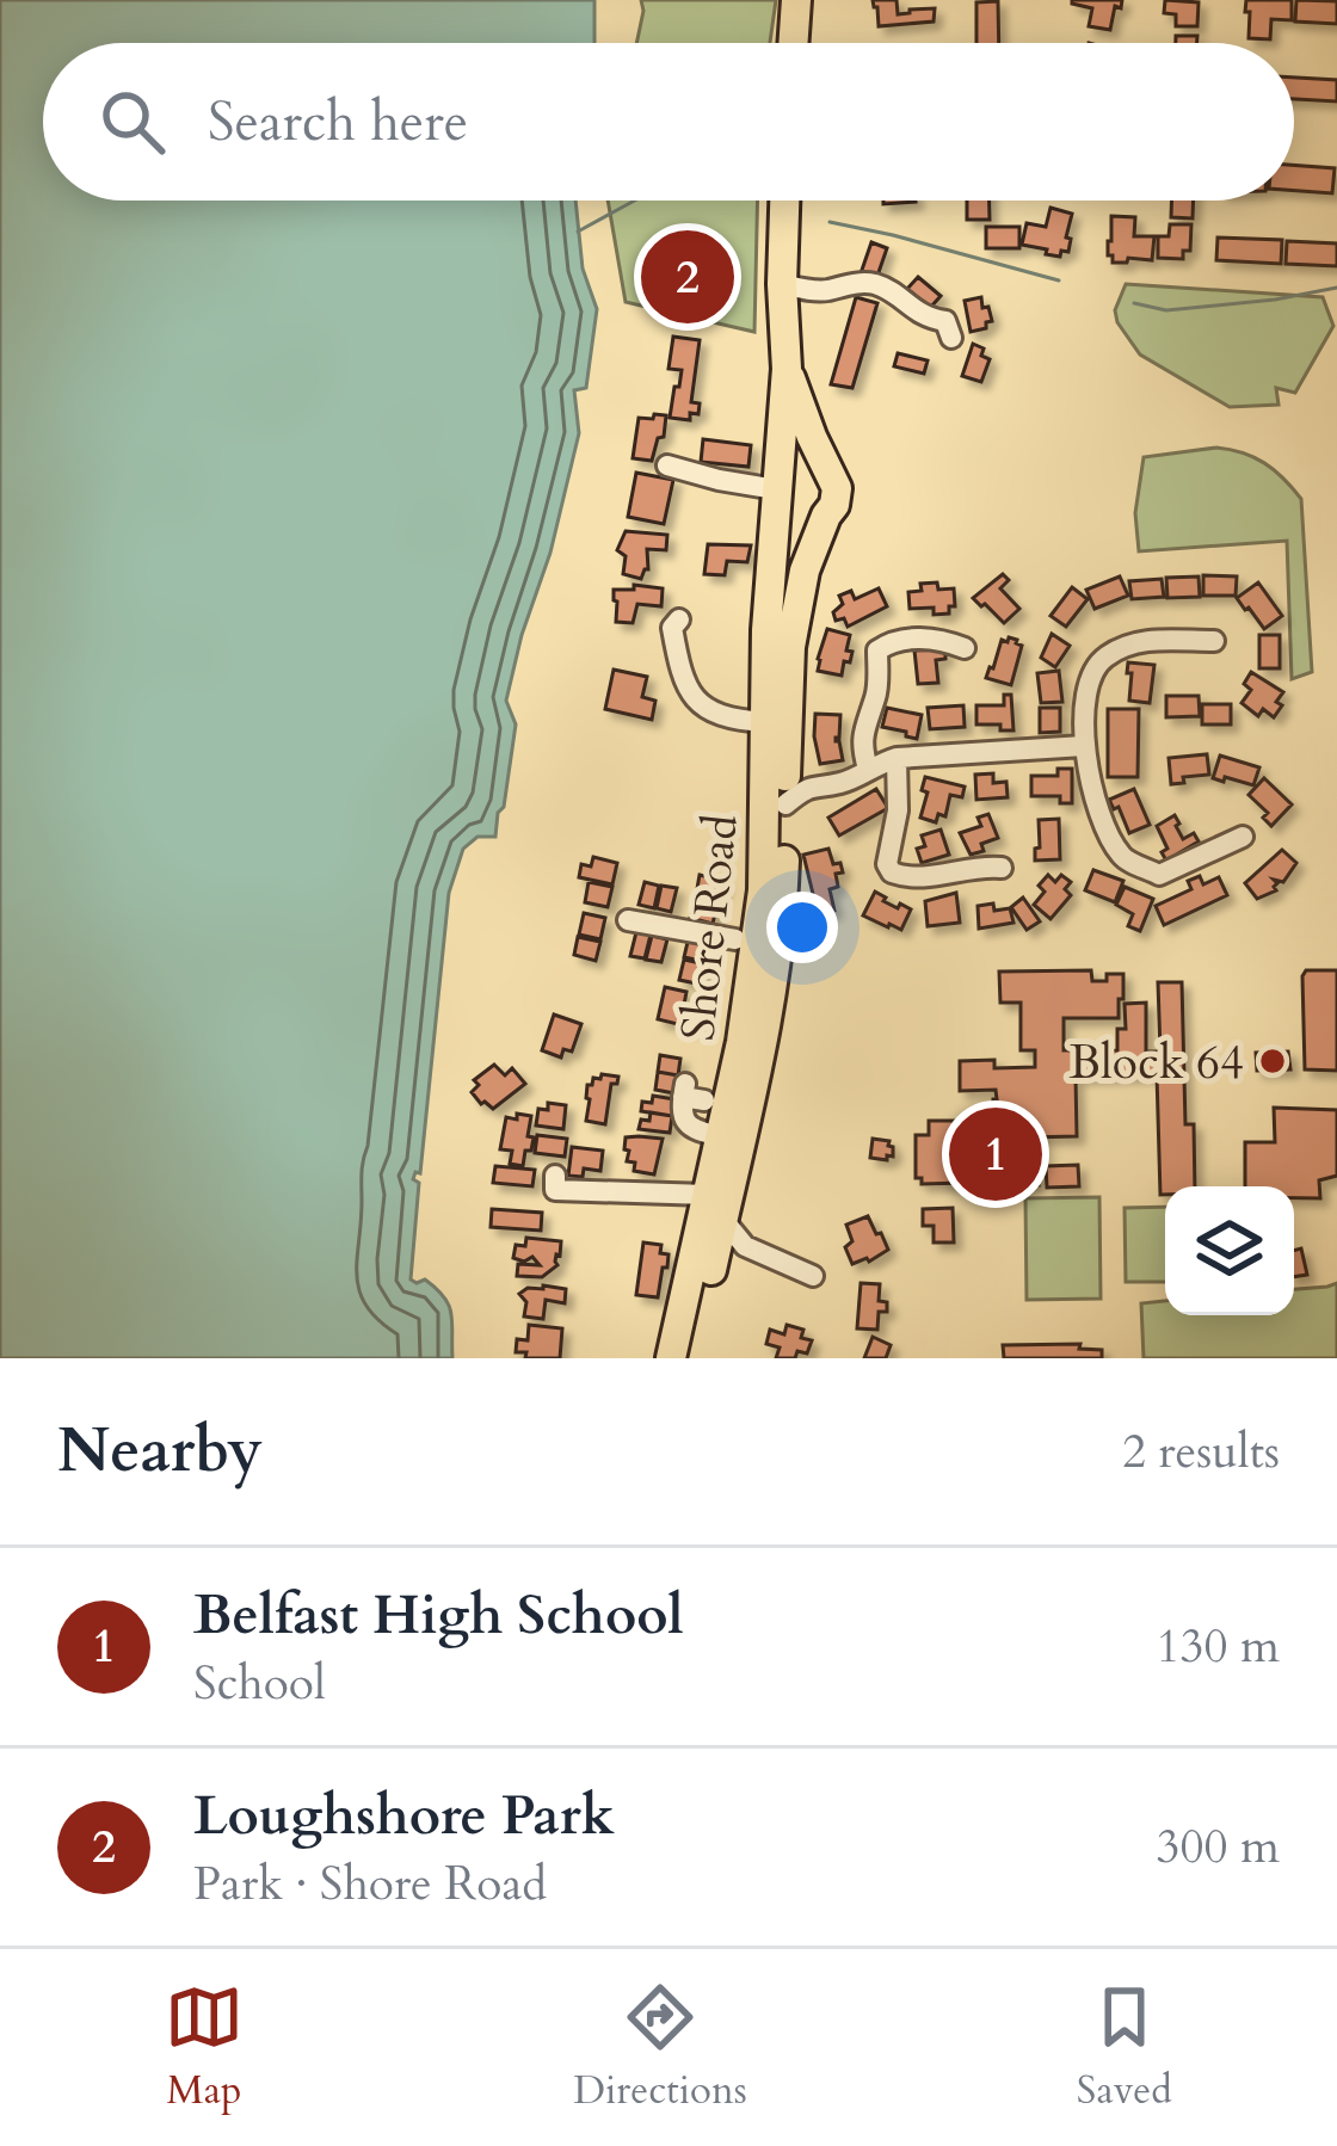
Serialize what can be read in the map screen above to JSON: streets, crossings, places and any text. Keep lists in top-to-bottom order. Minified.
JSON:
{"streets":{"highway":["Shore Road"]},"places":["Block 64"],"page":{"search":"Search here","pins":["2","1"],"heading":["Nearby","2 results"],"list":[{"mark":"1","name":"Belfast High School","note":"School","value":"130 m"},{"mark":"2","name":"Loughshore Park","note":"Park · Shore Road","value":"300 m"}],"nav":["Map","Directions","Saved"]}}
